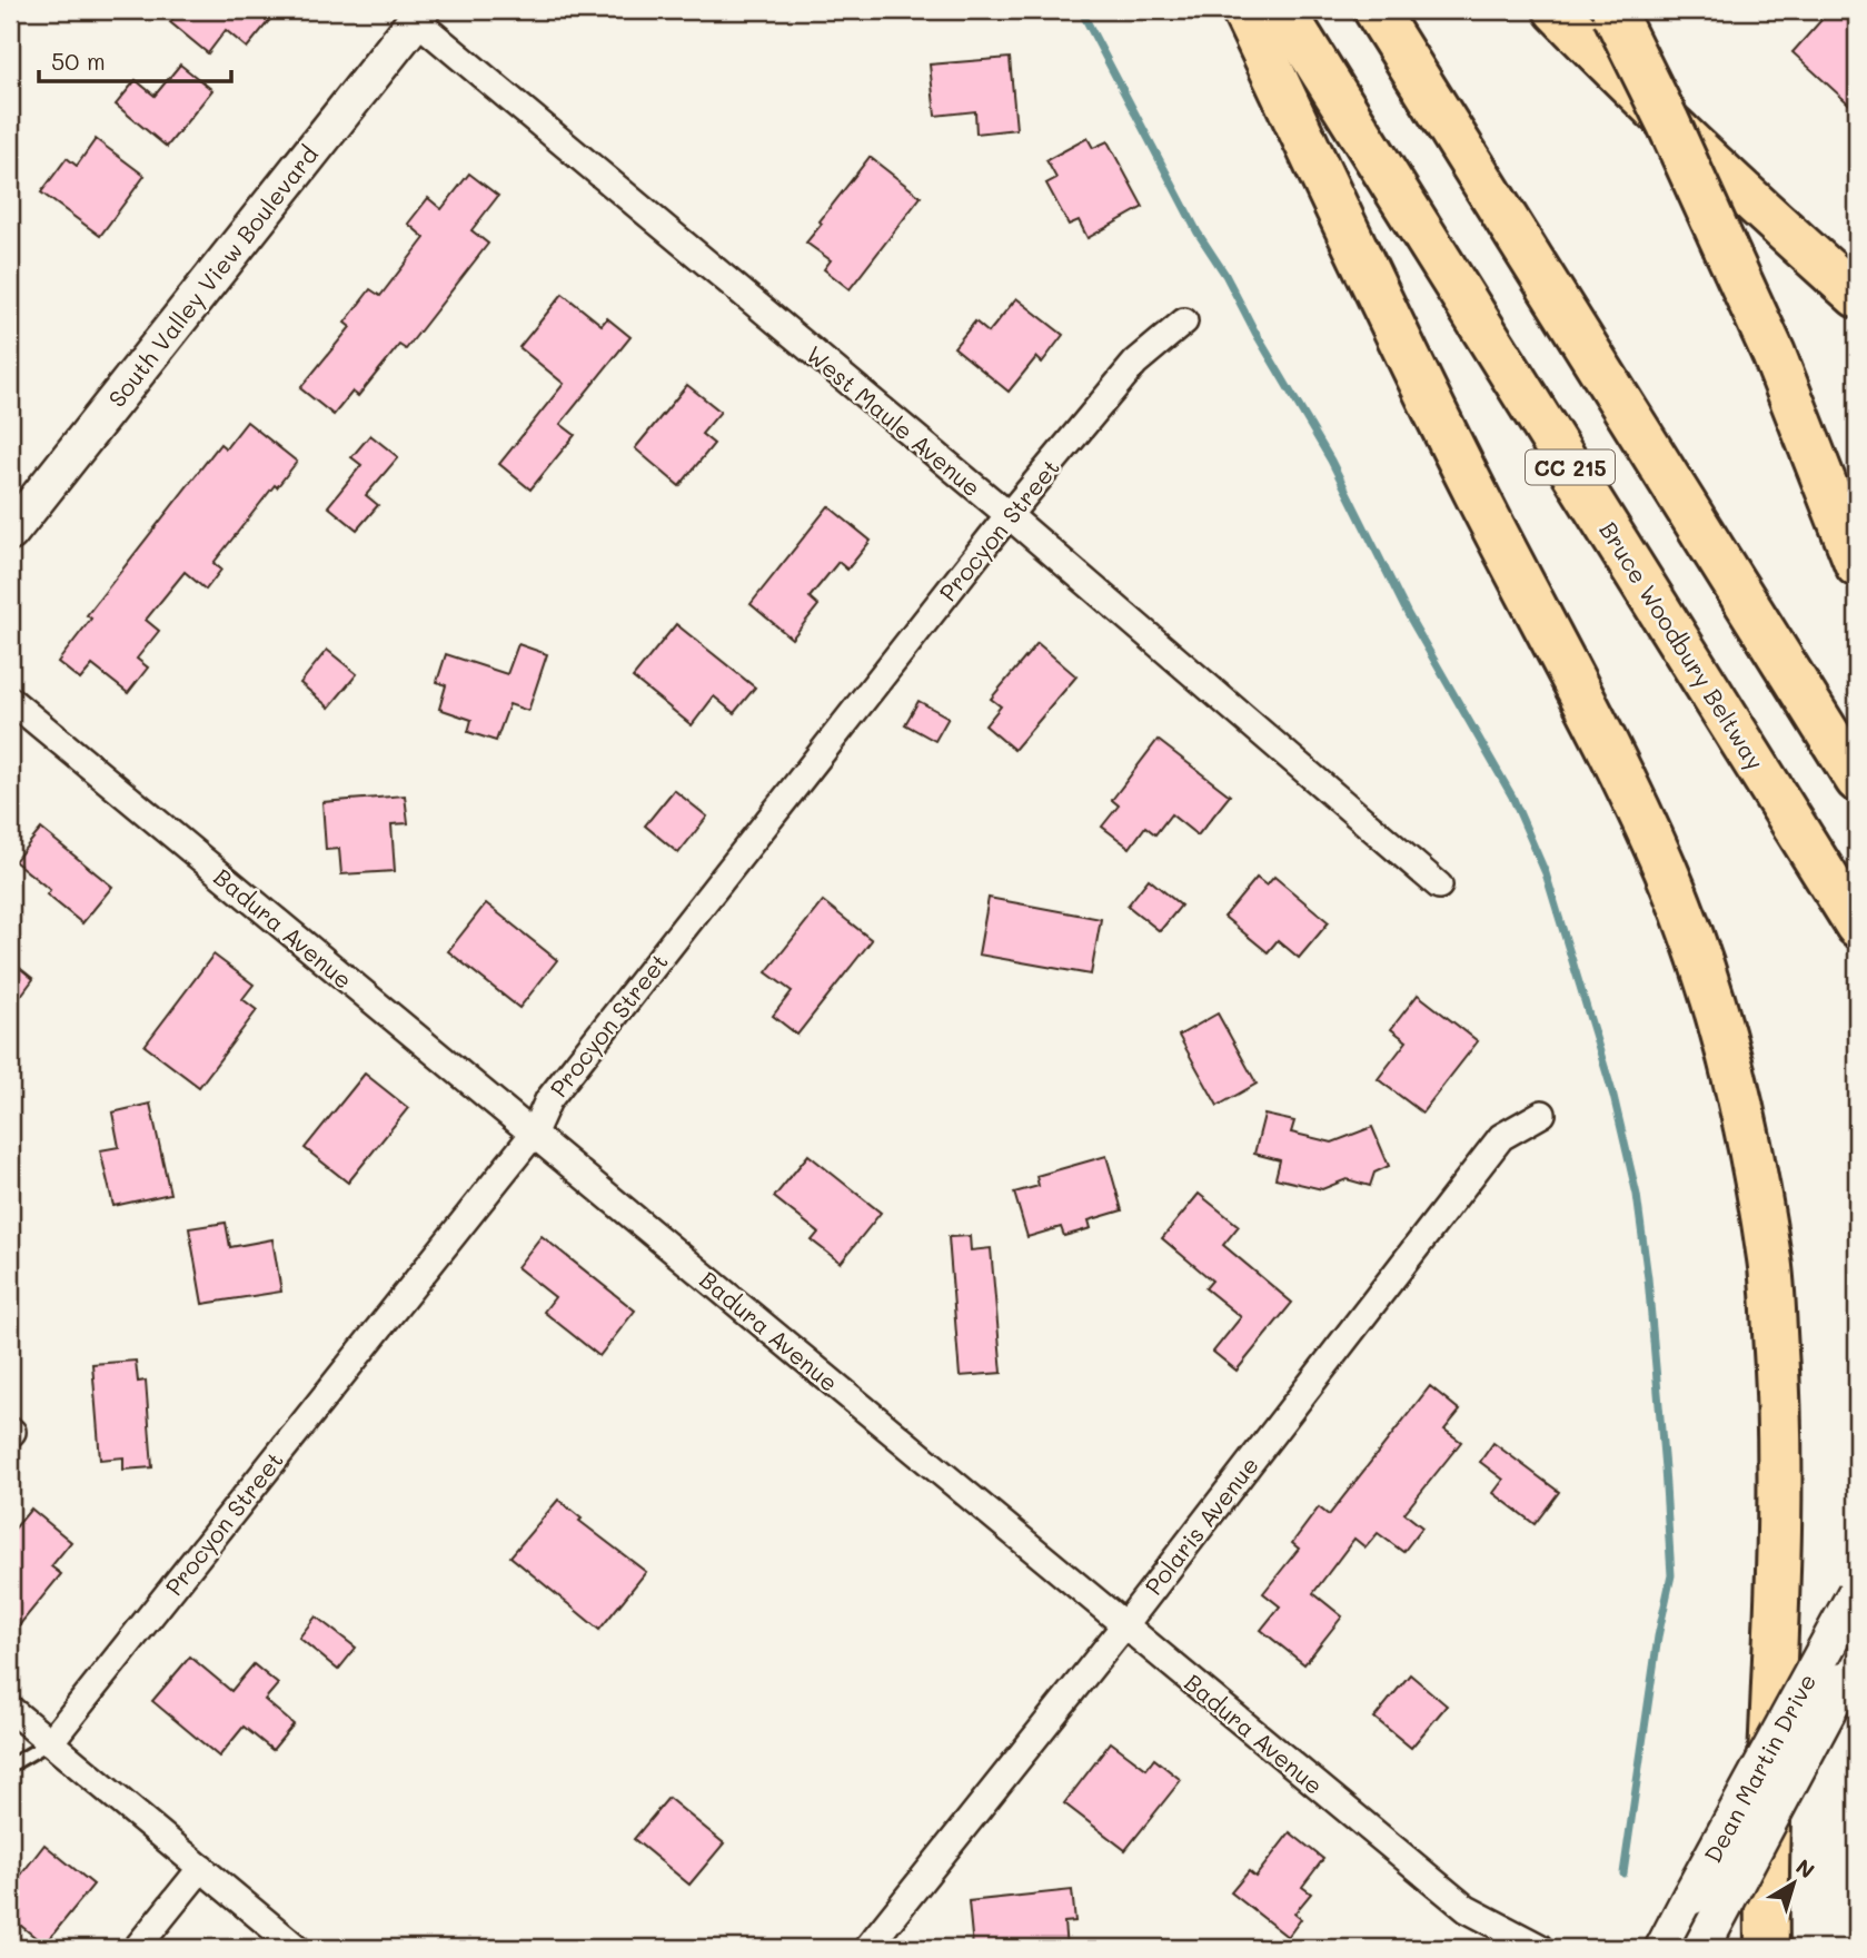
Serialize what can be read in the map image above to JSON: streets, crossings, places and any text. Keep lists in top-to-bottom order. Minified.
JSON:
{"streets":{"highway":["CC 215","Bruce Woodbury Beltway"],"main road":["South Valley View Boulevard","Dean Martin Drive"],"street":["West Maule Avenue","Procyon Street","Badura Avenue","Polaris Avenue"]},"crossings":[["South Valley View Boulevard","West Maule Avenue"],["West Maule Avenue","Procyon Street"],["Procyon Street","Badura Avenue"],["Badura Avenue","Polaris Avenue"]],"scale_bar":"50 m","north":"top right"}
